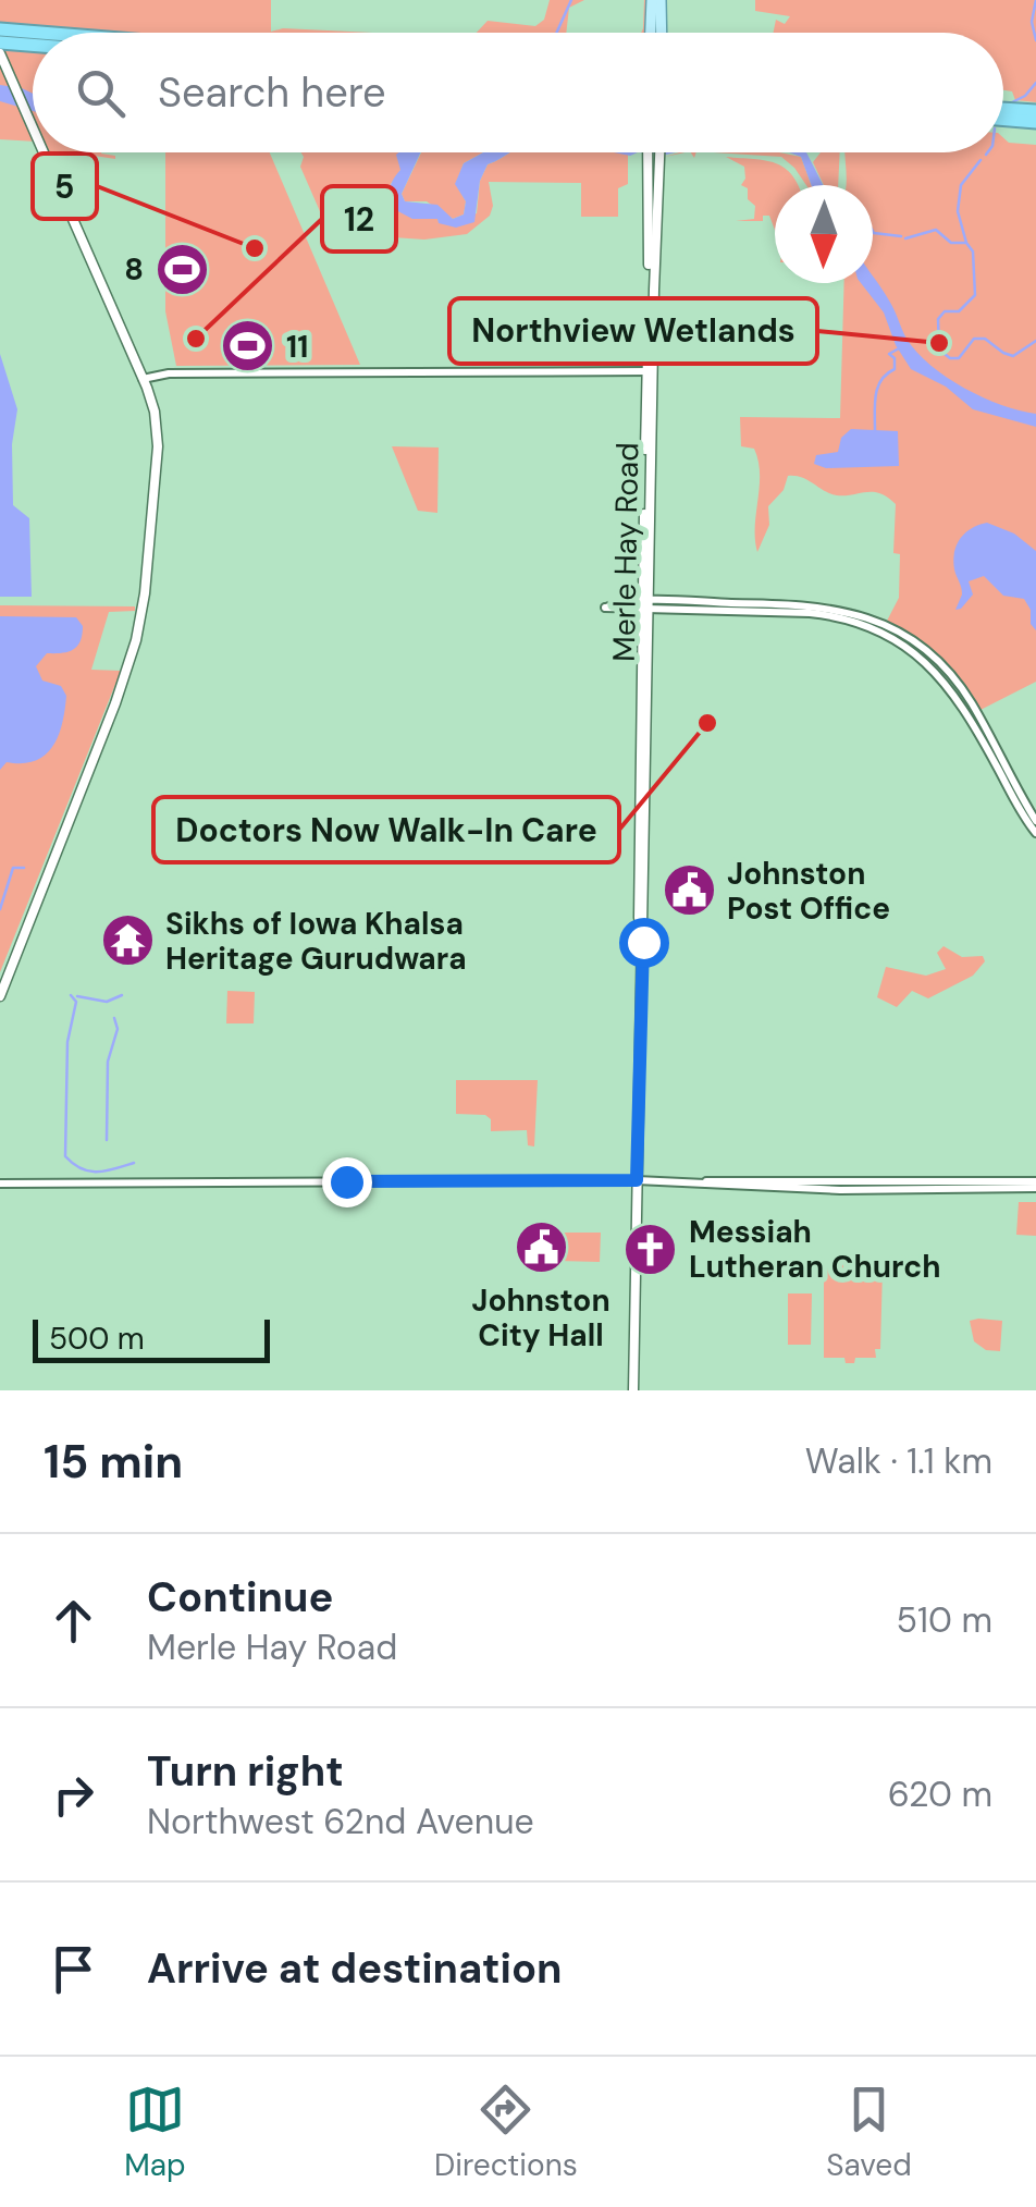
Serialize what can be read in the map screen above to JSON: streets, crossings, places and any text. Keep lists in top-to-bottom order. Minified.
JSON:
{"streets":{"main road":["Merle Hay Road"]},"places":{"other":["5","12","Northview Wetlands","Doctors Now Walk-In Care"],"sports":["8","11"],"public building":["Johnston Post Office","Johnston City Hall"],"temple":["Sikhs of Iowa Khalsa Heritage Gurudwara"],"church":["Messiah Lutheran Church"]},"scale_bar":"500 m","north":"bottom","page":{"search":"Search here","scale":"500 m","heading":["15 min","Walk · 1.1 km"],"list":[["Continue","Merle Hay Road","510 m"],["Turn right","Northwest 62nd Avenue","620 m"],"Arrive at destination"],"nav":["Map","Directions","Saved"]}}
